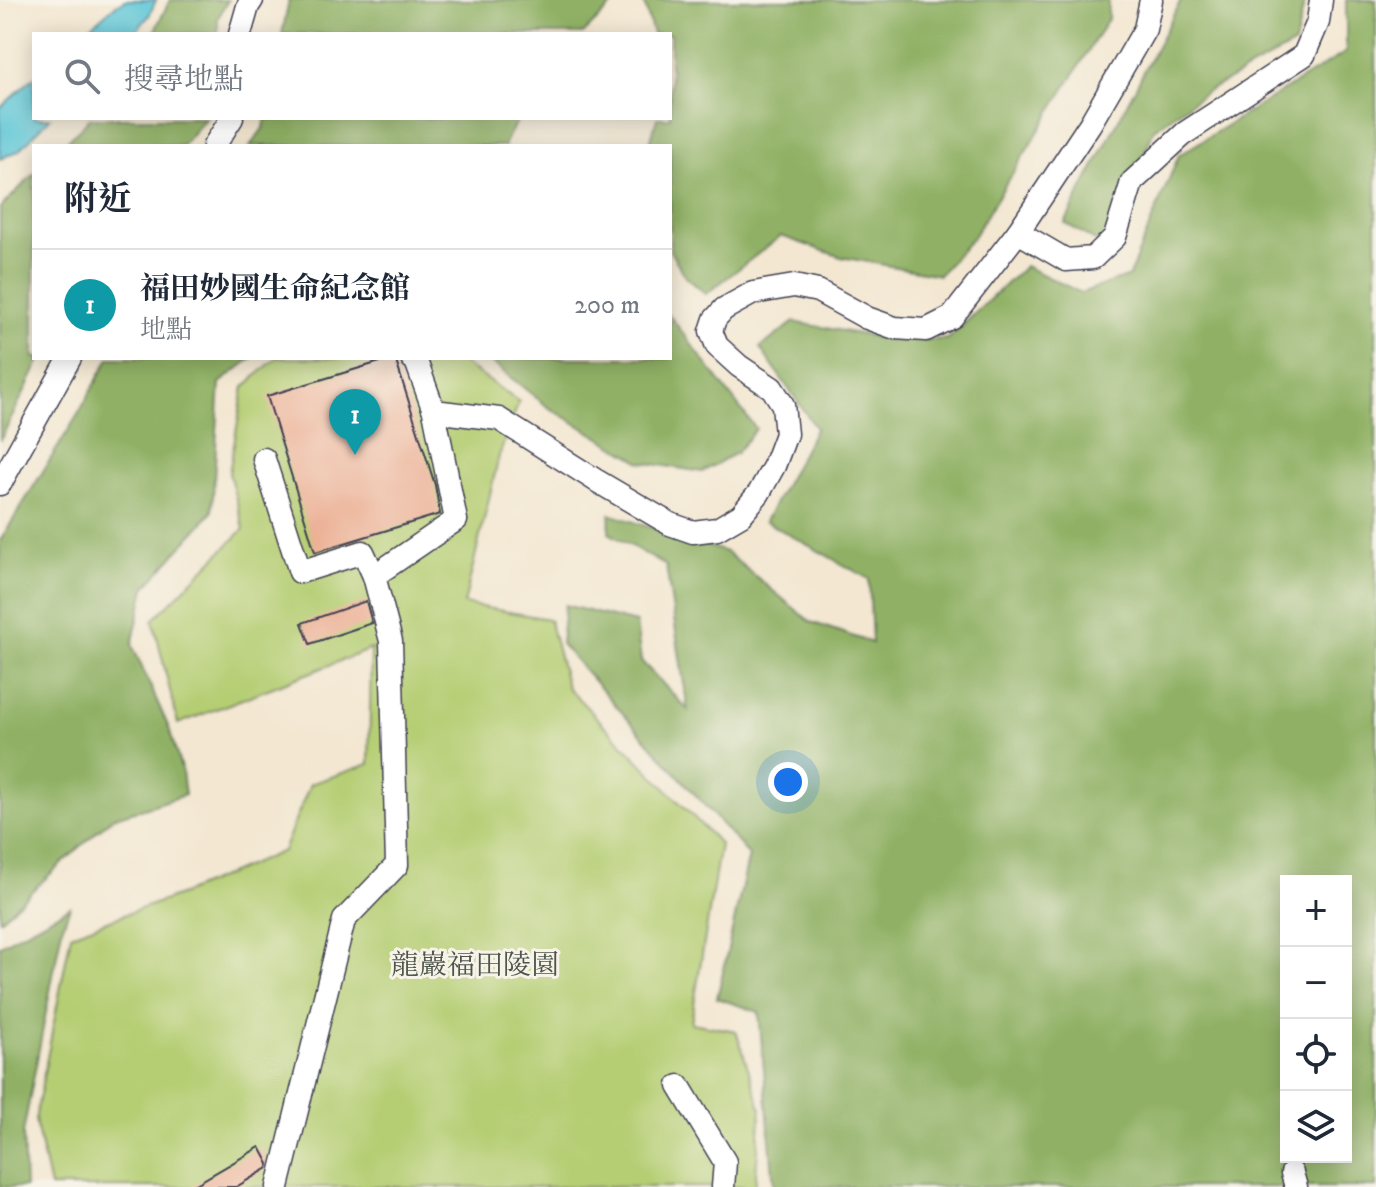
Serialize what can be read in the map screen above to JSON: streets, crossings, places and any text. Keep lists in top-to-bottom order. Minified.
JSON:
{"parks":["龍巖福田陵園"],"page":{"search":"搜尋地點","heading":"附近","list":[{"mark":"1","name":"福田妙國生命紀念館","note":"地點","value":"200 m"}],"pins":"1","map_buttons":["+","−"]}}
